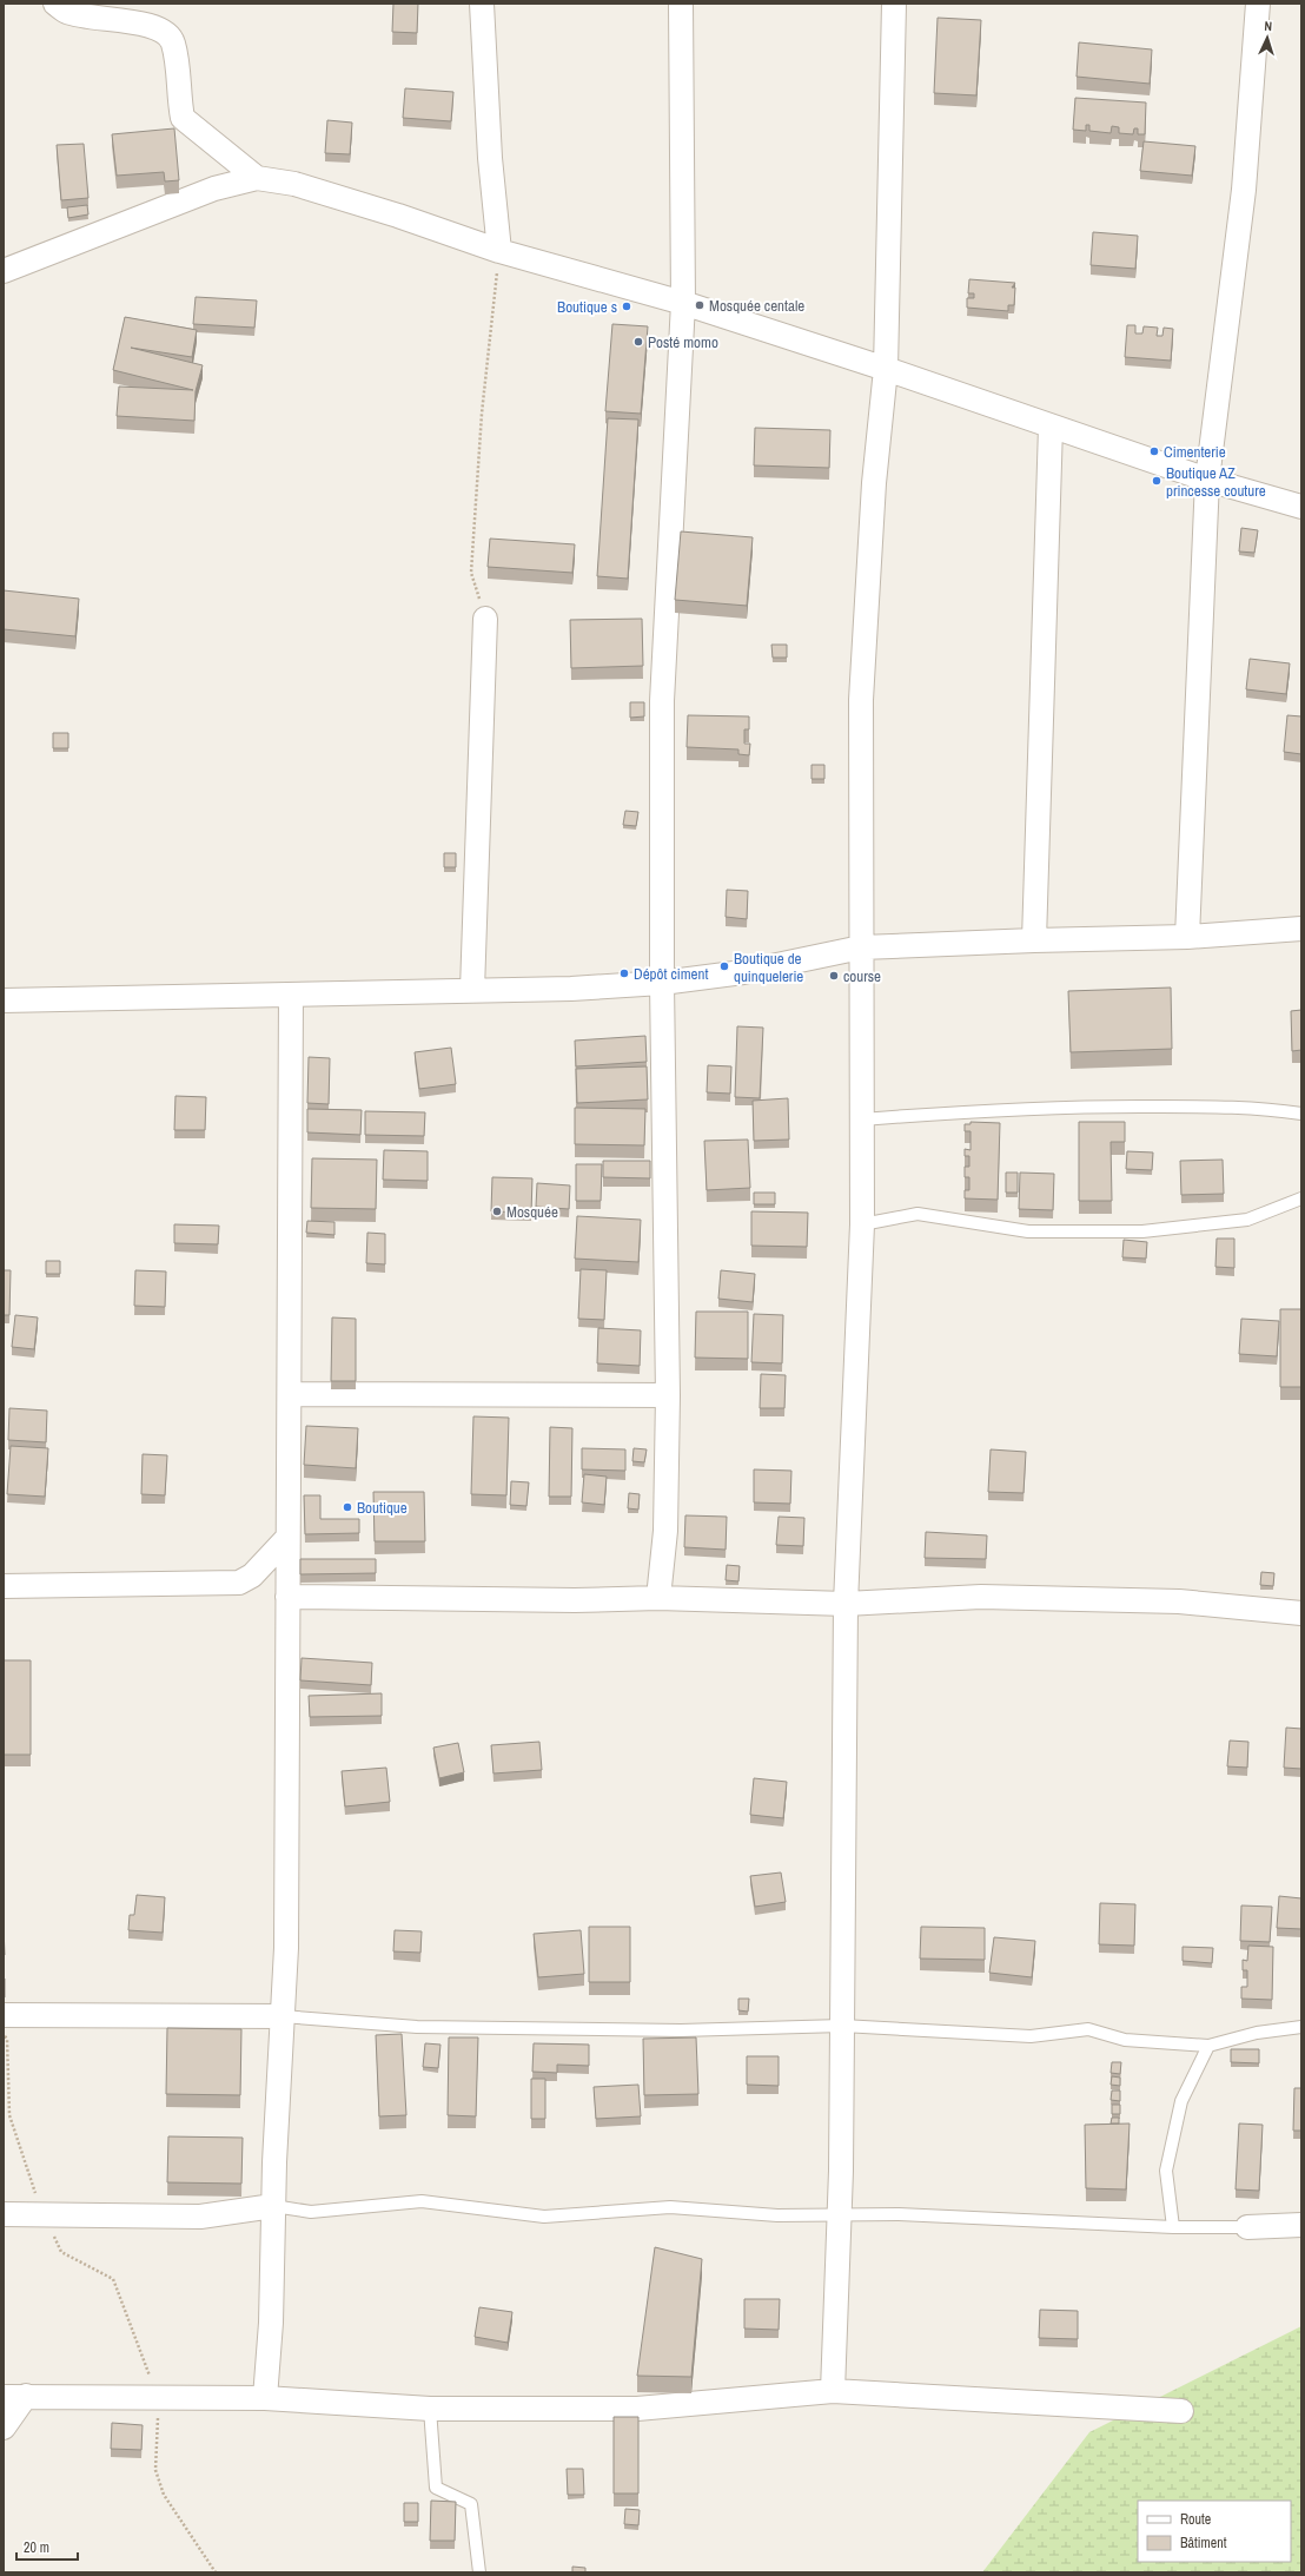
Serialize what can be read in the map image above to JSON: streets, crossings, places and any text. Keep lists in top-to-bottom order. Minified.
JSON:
{"places":["Mosquée centale","Boutique s","Posté momo","Cimenterie","Boutique AZ princesse couture","Boutique de quinquelerie","Dépôt ciment","course","Mosquée","Boutique"],"legend":["Route","Bâtiment"],"scale_bar":"20 m","north":"top"}
